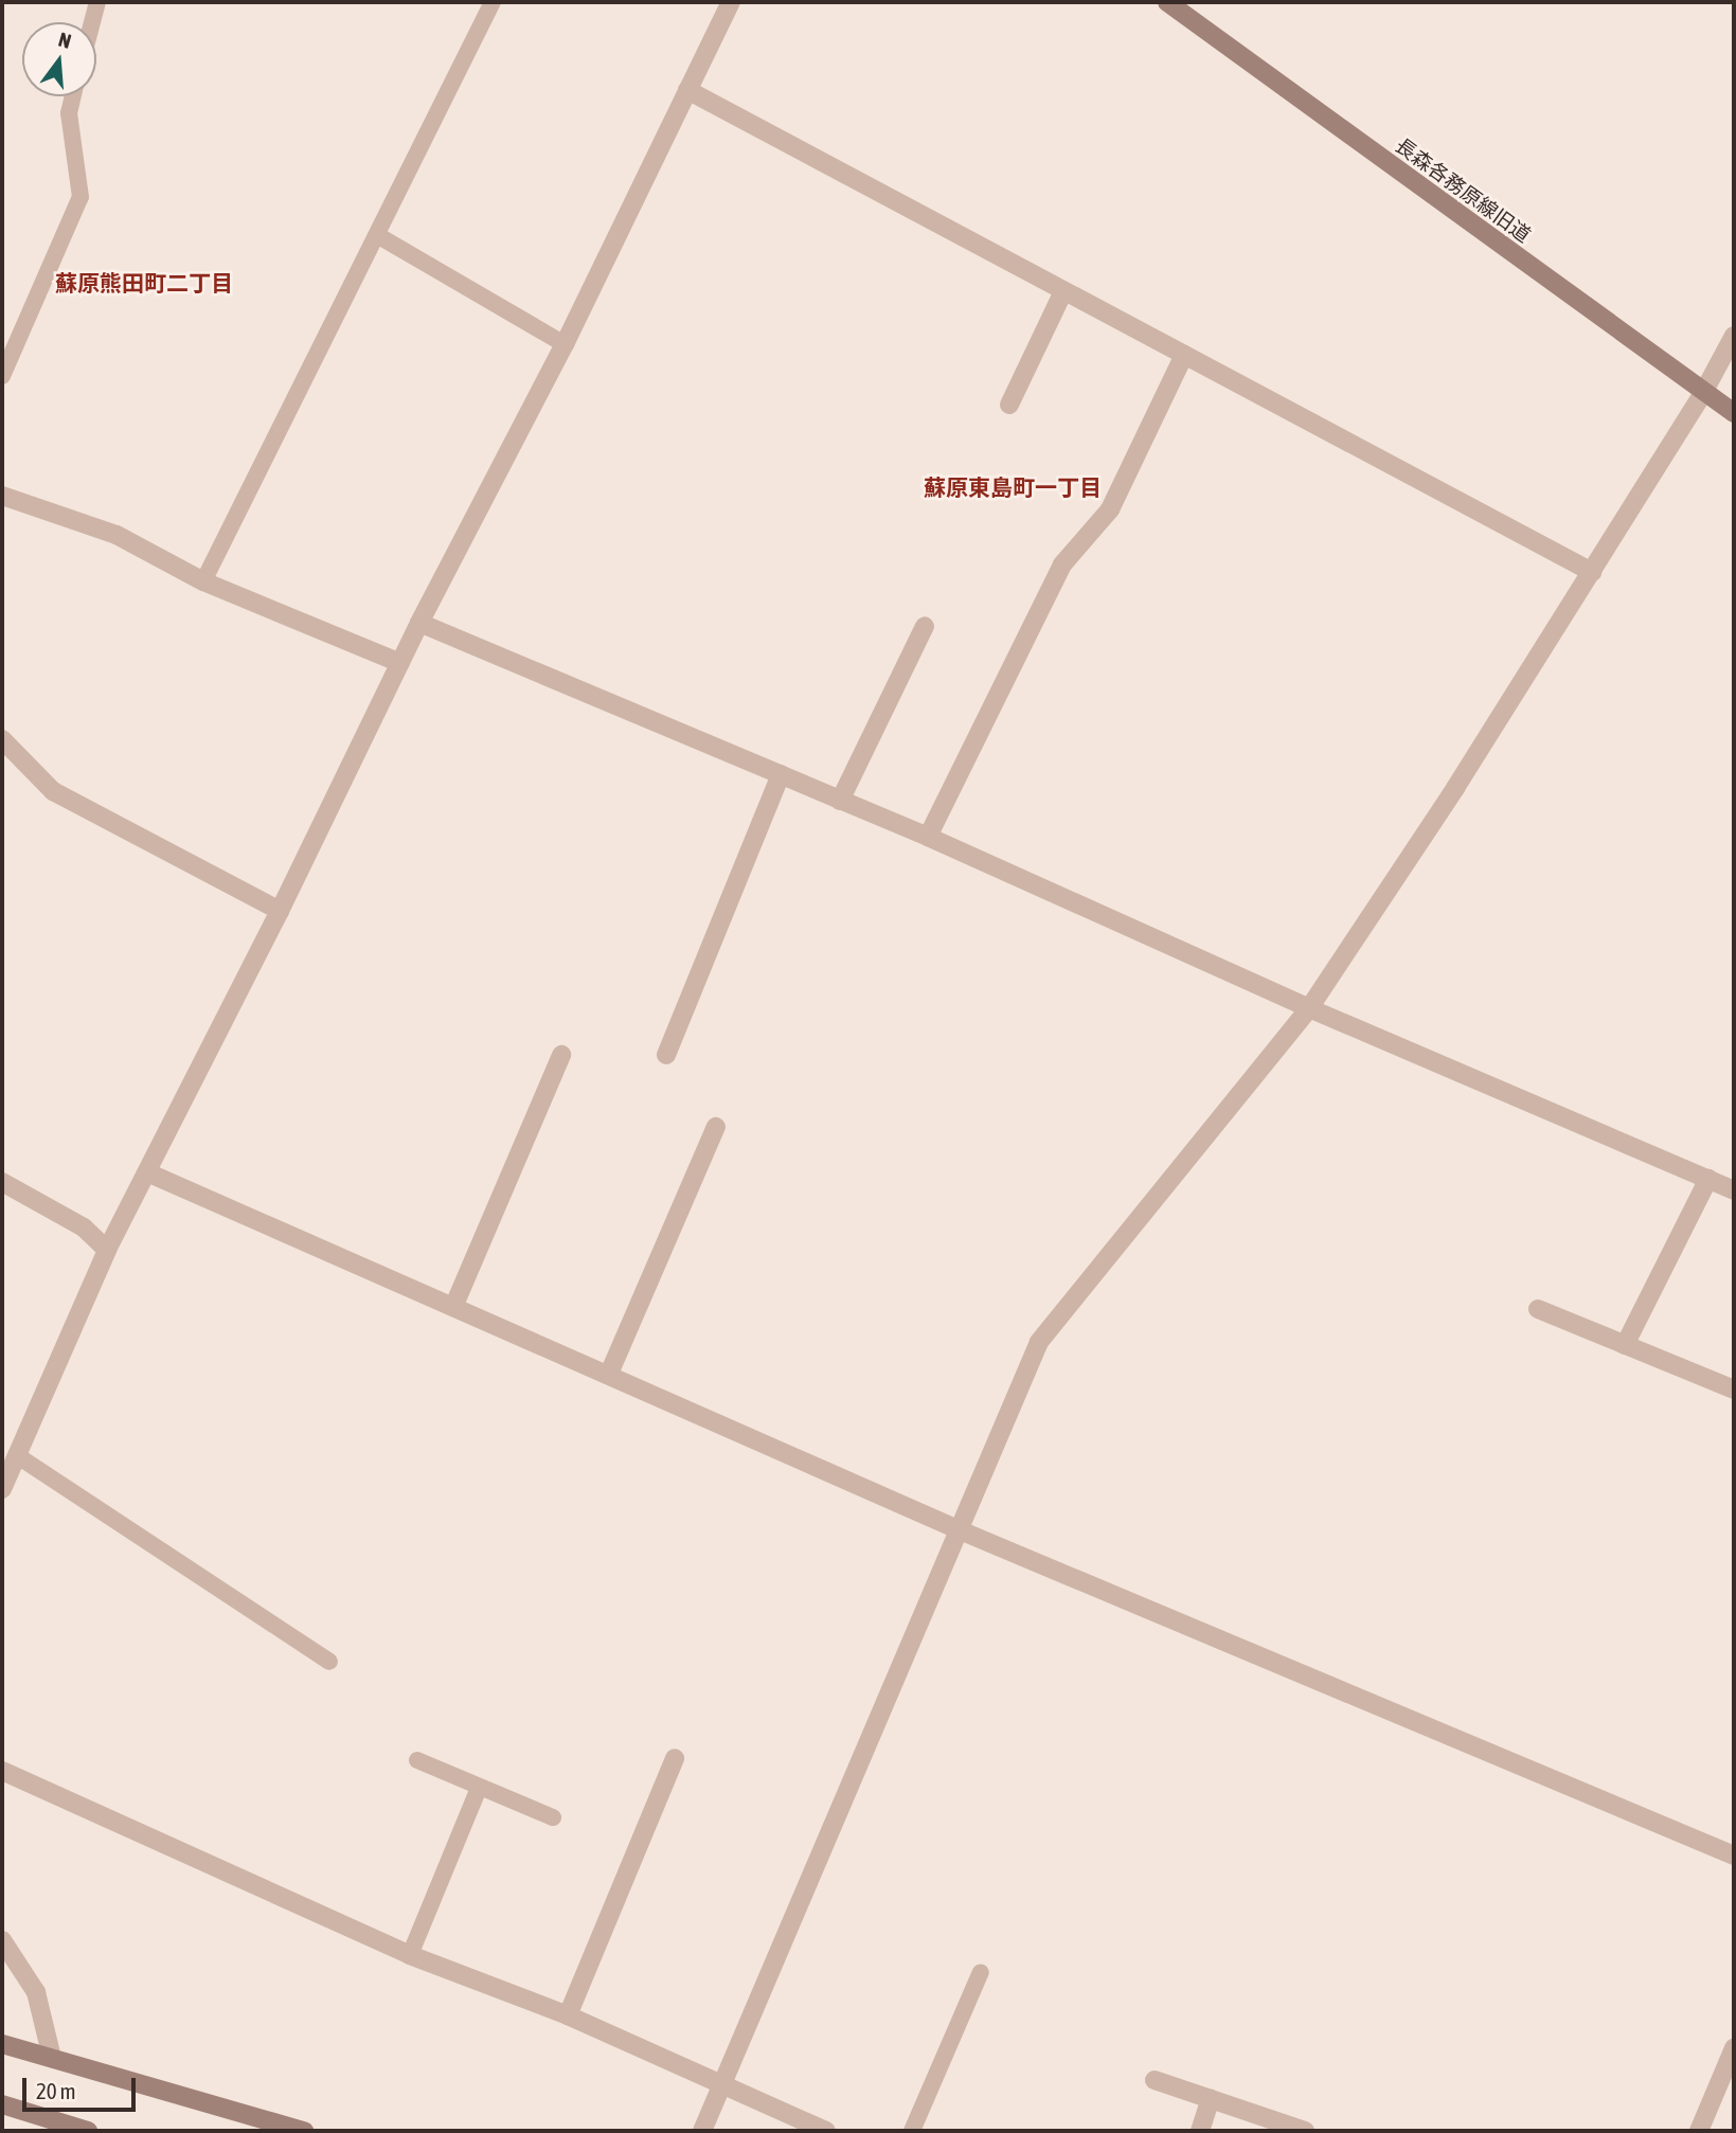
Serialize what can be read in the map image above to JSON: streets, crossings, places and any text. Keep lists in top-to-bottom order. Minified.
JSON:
{"streets":{"street":["長森各務原線旧道"]},"districts":["蘇原熊田町二丁目","蘇原東島町一丁目"],"scale_bar":"20 m","north":"top"}
